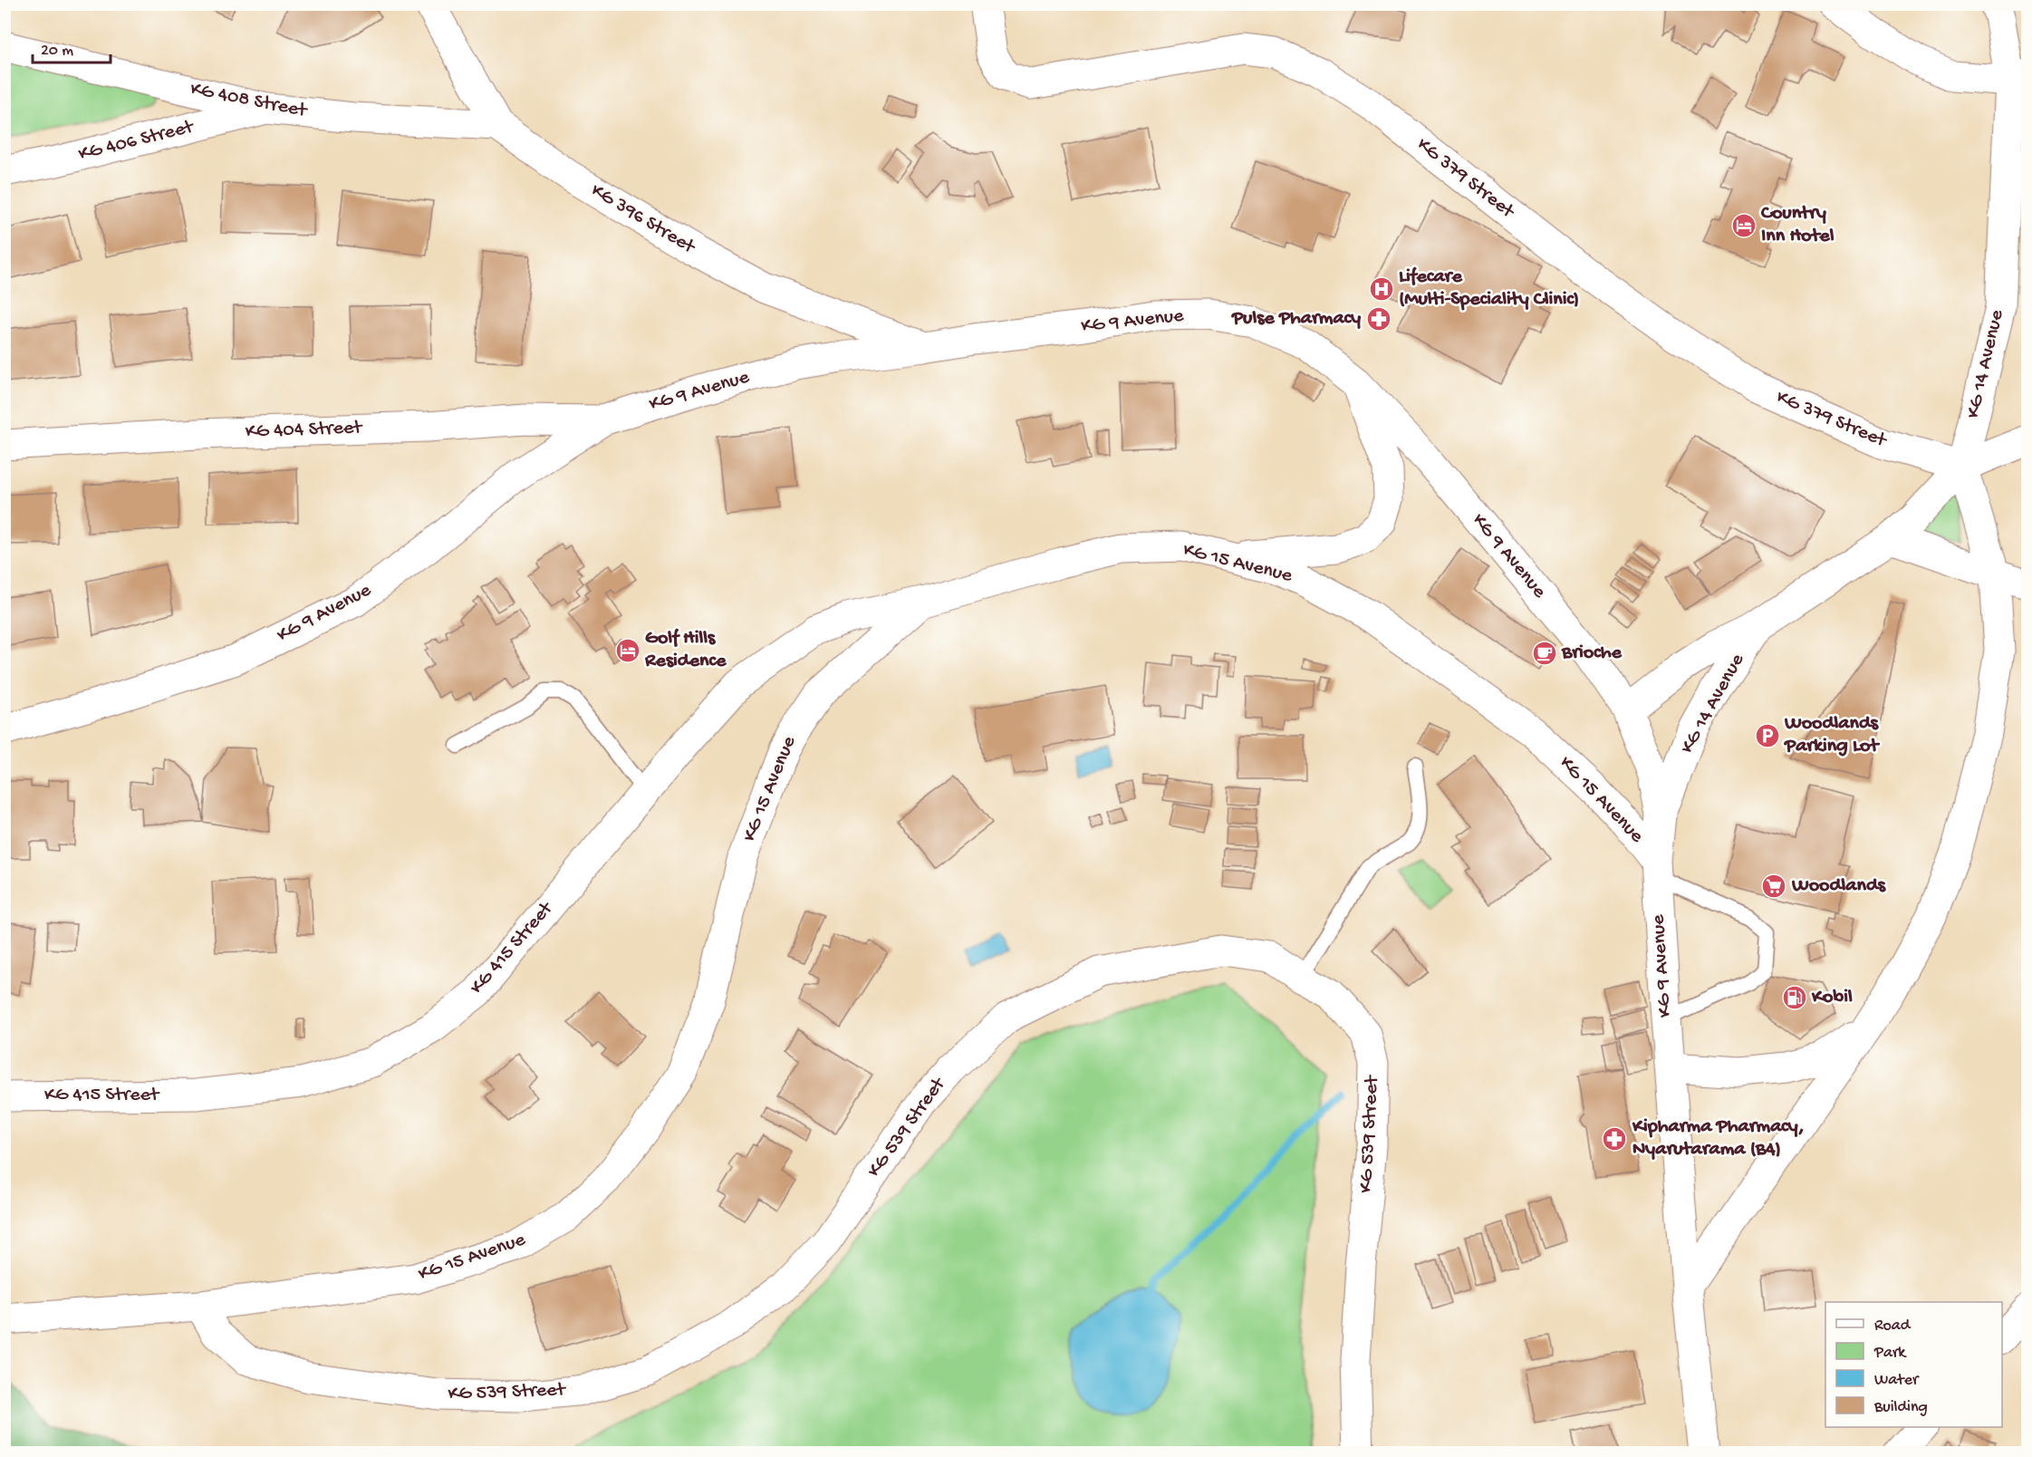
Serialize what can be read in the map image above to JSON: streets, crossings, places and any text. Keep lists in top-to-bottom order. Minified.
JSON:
{"streets":{"main road":["KG 408 Street","KG 406 Street","KG 379 Street","KG 396 Street","KG 9 Avenue","KG 14 Avenue","KG 404 Street","KG 15 Avenue","KG 415 Street","KG 539 Street"]},"crossings":[["KG 408 Street","KG 406 Street"],["KG 408 Street","KG 396 Street"],["KG 379 Street","KG 14 Avenue"],["KG 396 Street","KG 9 Avenue"],["KG 9 Avenue","KG 14 Avenue"],["KG 9 Avenue","KG 404 Street"],["KG 9 Avenue","KG 15 Avenue"],["KG 15 Avenue","KG 415 Street"],["KG 15 Avenue","KG 539 Street"]],"places":{"hotel":["Country Inn Hotel","Golf Hills Residence"],"hospital":["Lifecare (Multi-Speciality Clinic)"],"pharmacy":["Pulse Pharmacy","Kipharma Pharmacy, Nyarutarama (B4)"],"cafe":["Brioche"],"parking":["Woodlands Parking Lot"],"supermarket":["Woodlands"],"fuel station":["Kobil"]},"legend":["Road","Park","Water","Building"],"scale_bar":"20 m"}
